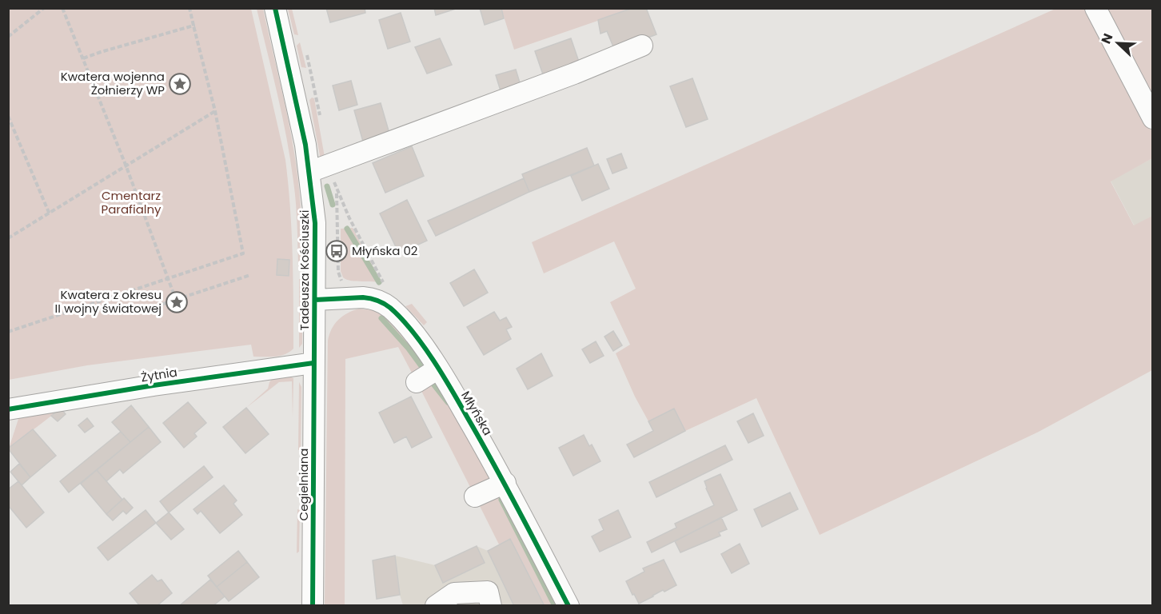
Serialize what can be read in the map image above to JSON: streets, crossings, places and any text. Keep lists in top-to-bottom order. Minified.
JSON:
{"streets":{"street":["Tadeusza Kościuszki","Żytnia","Młyńska","Cegielniana"]},"crossings":[["Tadeusza Kościuszki","Żytnia"],["Tadeusza Kościuszki","Młyńska"],["Tadeusza Kościuszki","Cegielniana"],["Żytnia","Cegielniana"]],"parks":["Cmentarz Parafialny"],"places":{"place":["Kwatera wojenna Żołnierzy WP","Kwatera z okresu II wojny światowej"],"bus stop":["Młyńska 02"]},"north":"top left"}
